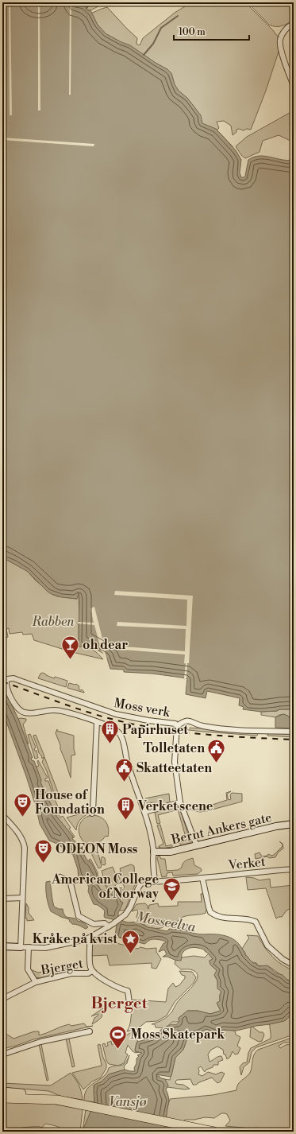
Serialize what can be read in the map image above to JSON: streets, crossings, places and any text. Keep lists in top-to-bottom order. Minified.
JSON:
{"streets":{"street":["Moss verk","Bernt Ankers gate","Verket","Bjerget"]},"crossings":[["Verket","Bjerget"]],"districts":["Bjerget"],"water":["Mosseelva","Vansjø"],"parks":["Rabben"],"places":{"bar":["oh dear"],"building":["Papirhuset","Verket scene"],"public building":["Tolletaten","Skatteetaten"],"theatre":["House of Foundation","ODEON Moss"],"school or university":["American College of Norway"],"place":["Kråke på kvist"],"sports":["Moss Skatepark"]},"scale_bar":"100 m"}
